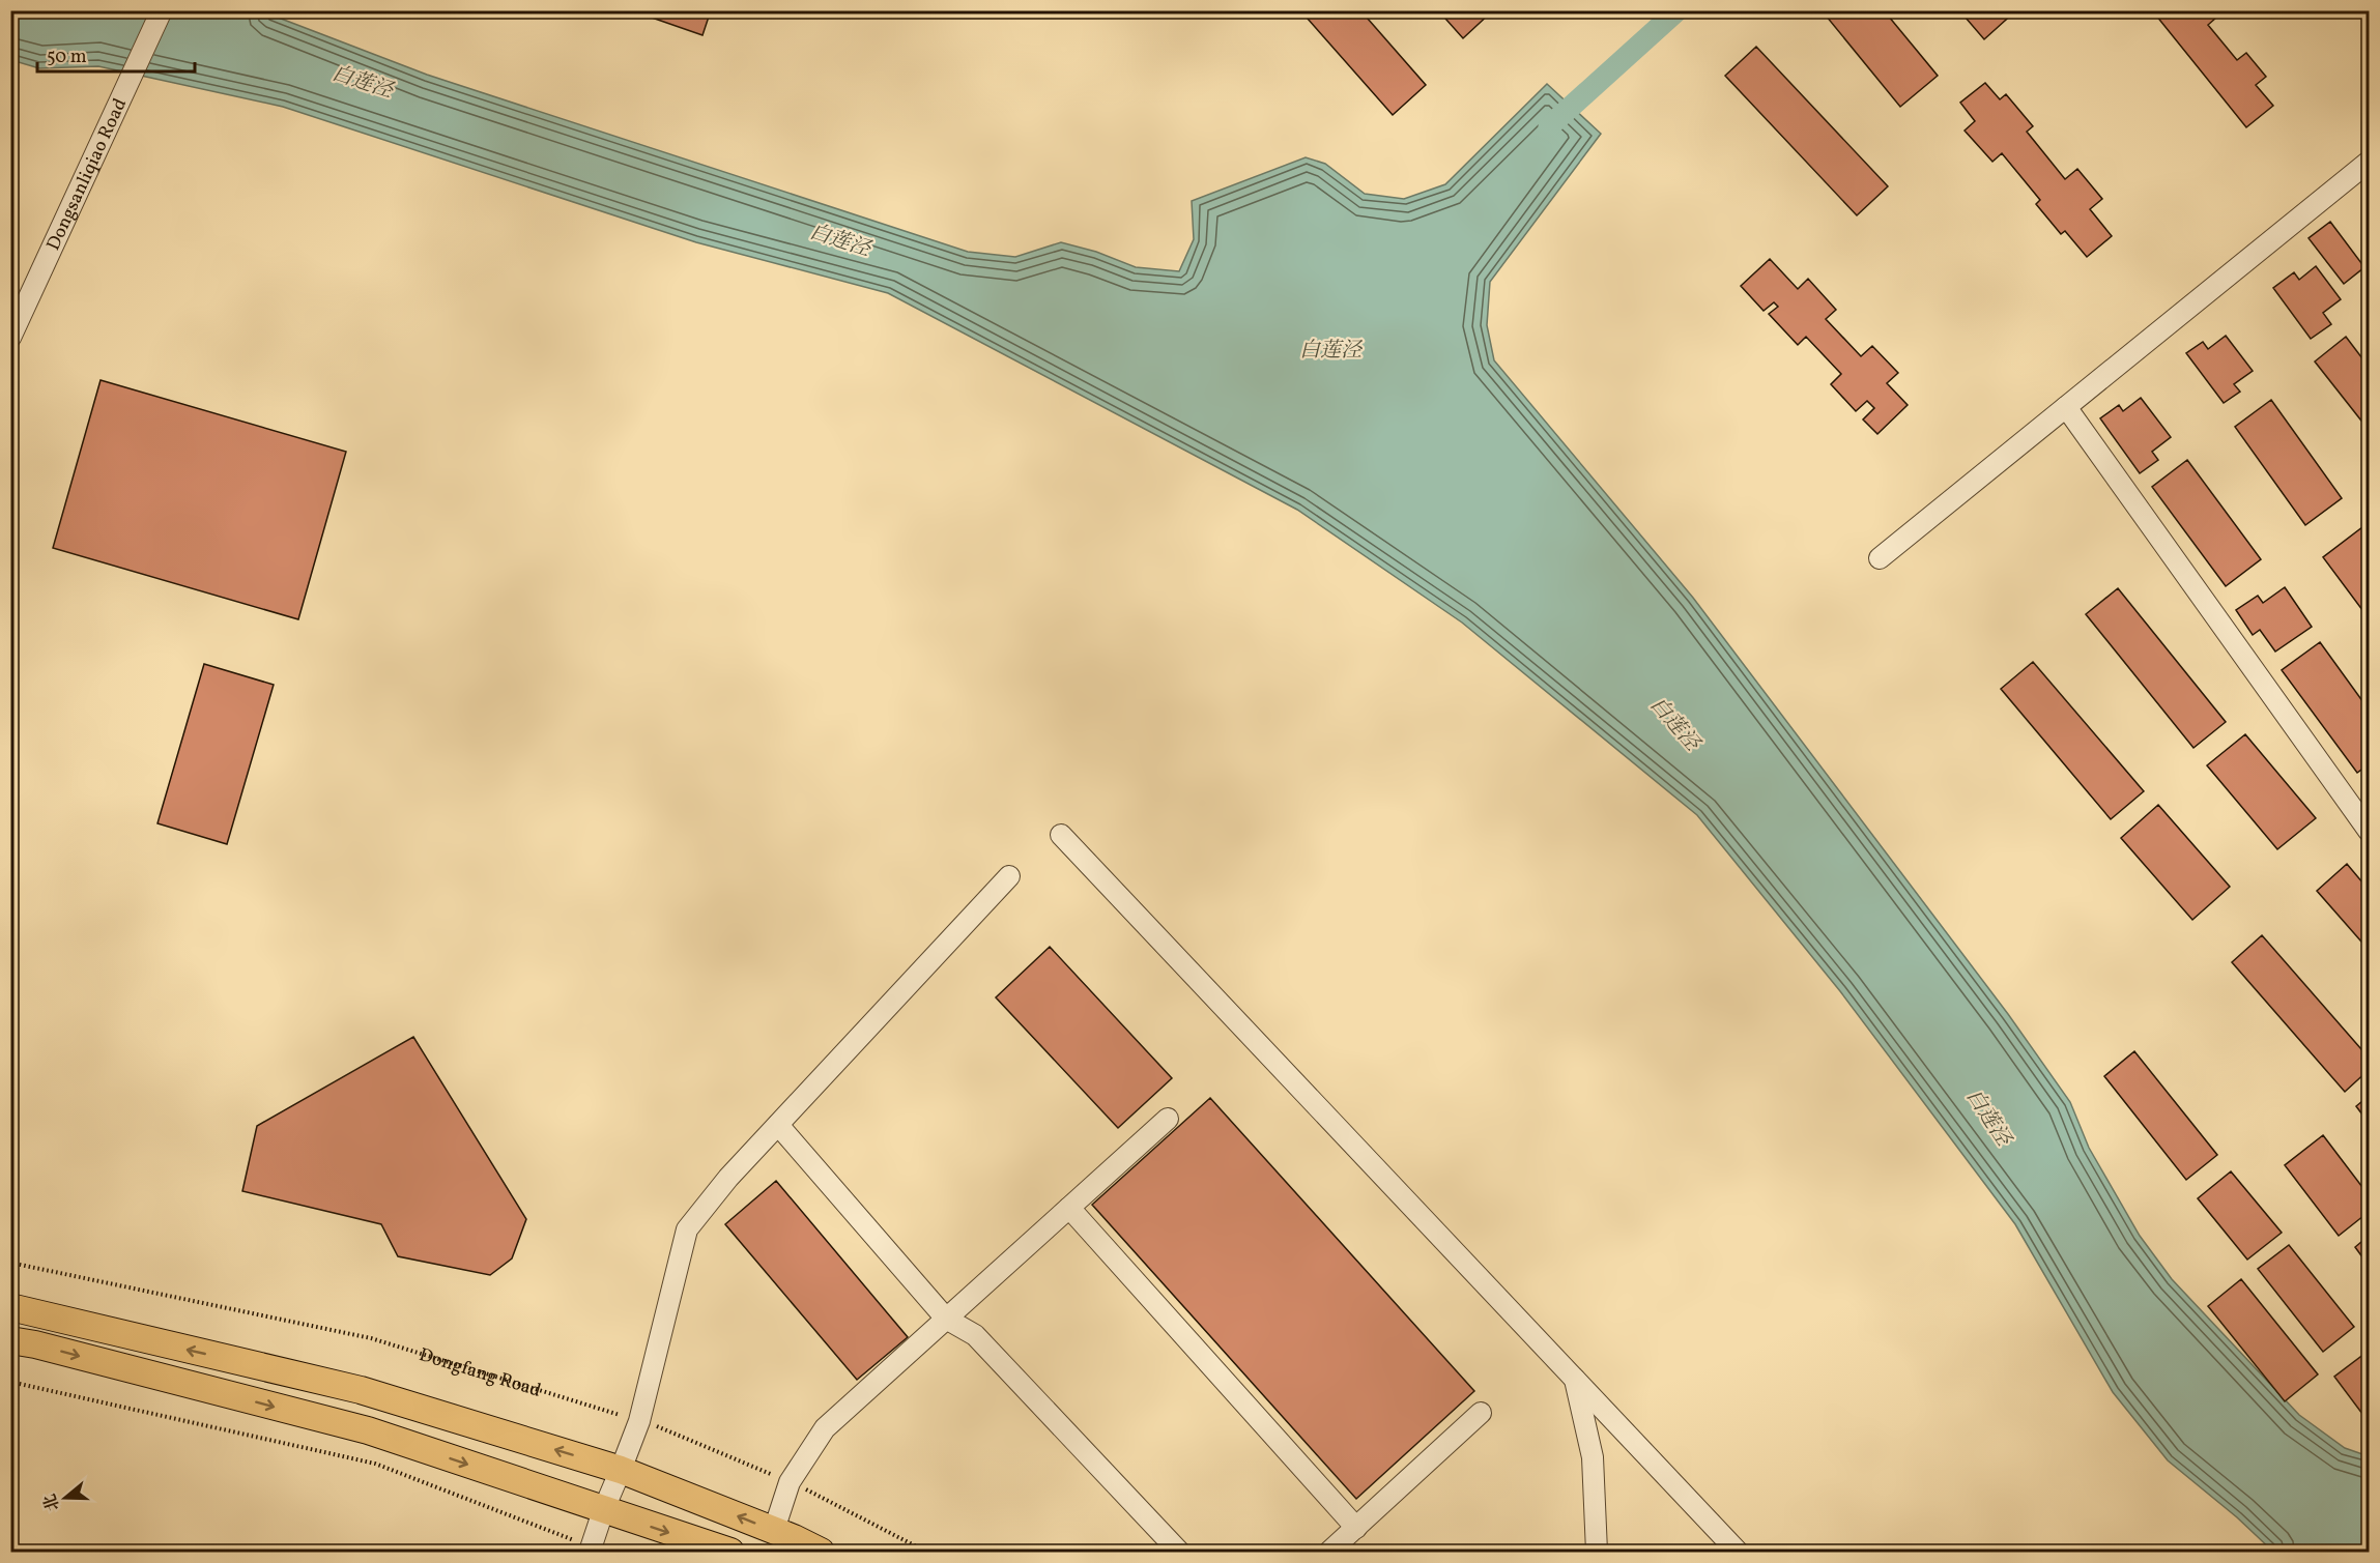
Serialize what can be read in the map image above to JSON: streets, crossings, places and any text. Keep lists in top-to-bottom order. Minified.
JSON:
{"streets":{"street":["Dongsanliqiao Road"],"path":["Dongfang Road"]},"water":["白莲泾"],"scale_bar":"50 m","north":"left"}
